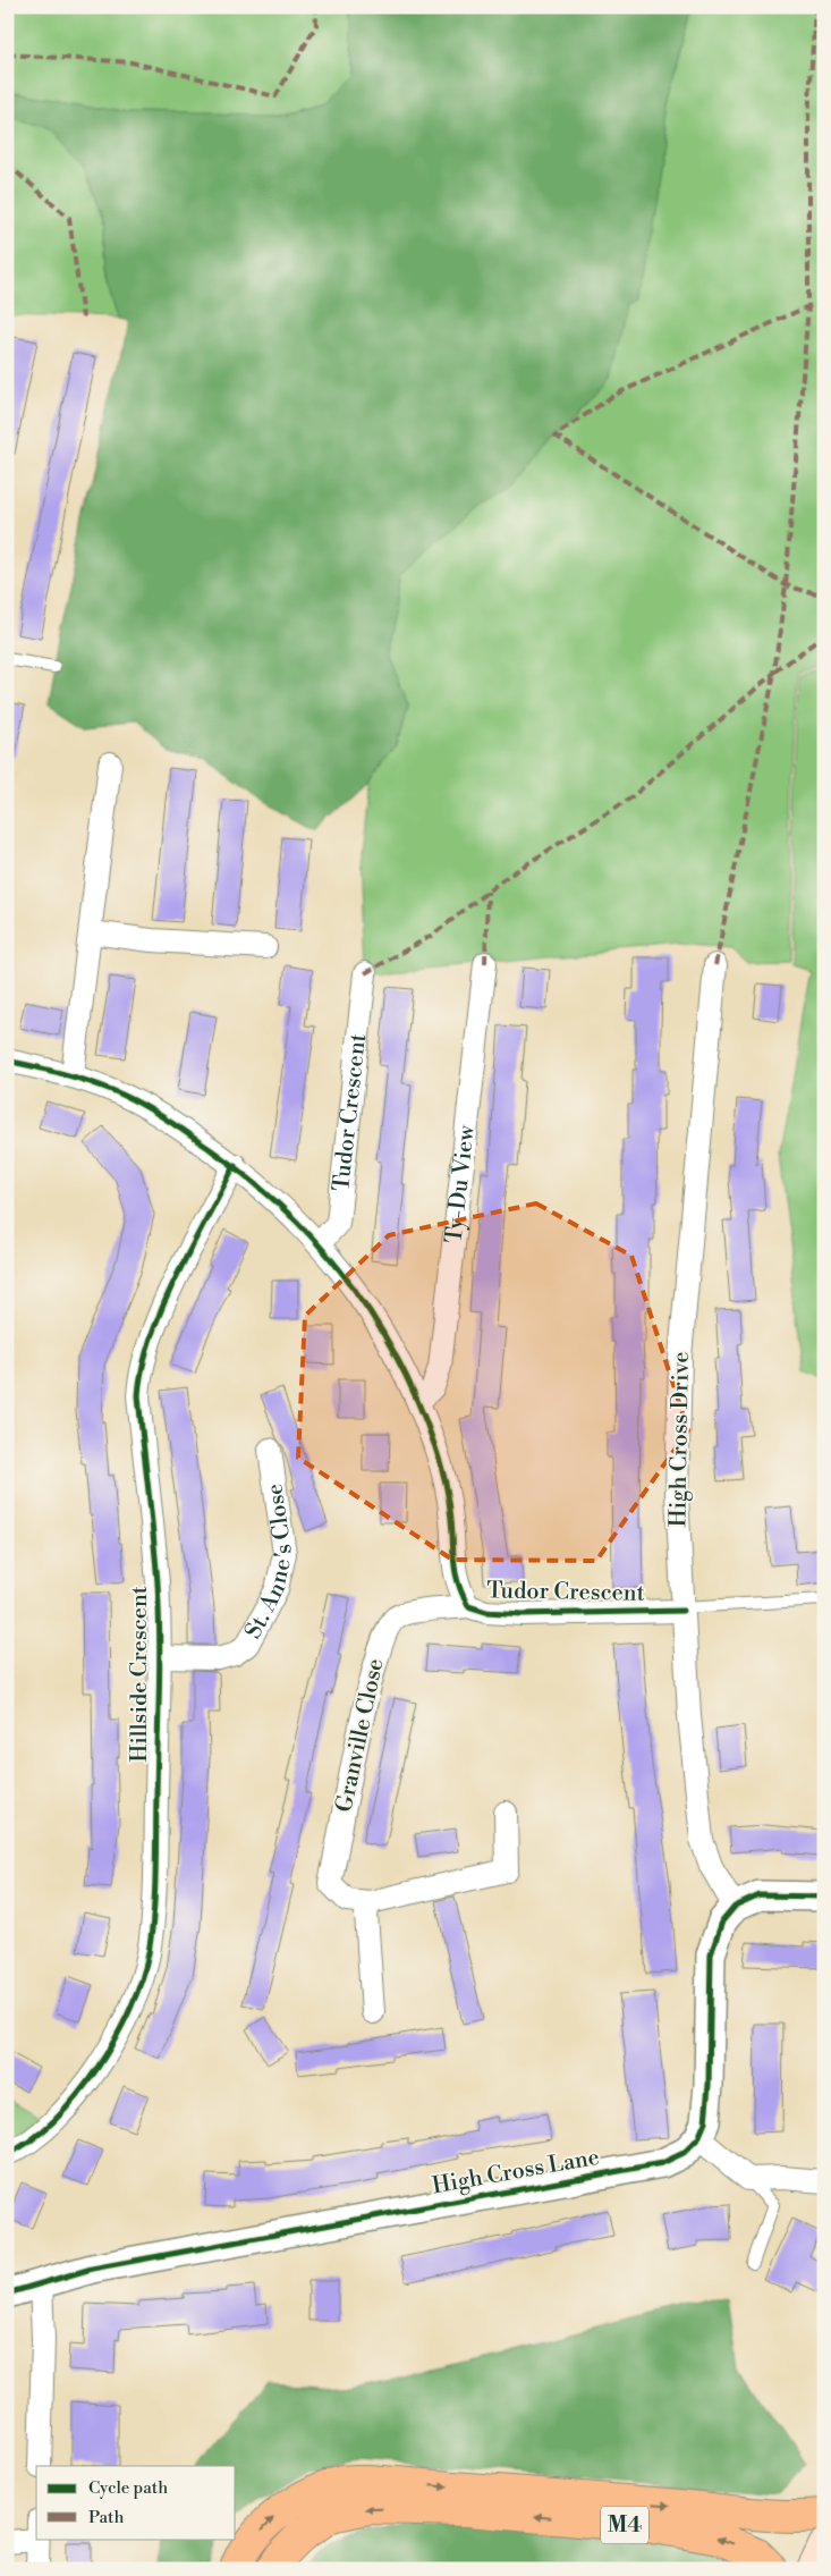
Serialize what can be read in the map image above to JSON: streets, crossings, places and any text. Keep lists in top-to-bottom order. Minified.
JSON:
{"streets":{"highway":["M4"],"street":["Tudor Crescent","Ty-Du View","High Cross Drive","St. Anne's Close","Hillside Crescent","Granville Close","High Cross Lane"]},"crossings":[["Tudor Crescent","Ty-Du View"],["Tudor Crescent","High Cross Drive"],["Tudor Crescent","Hillside Crescent"],["Tudor Crescent","Granville Close"],["St. Anne's Close","Hillside Crescent"]],"legend":["Cycle path","Path"]}
